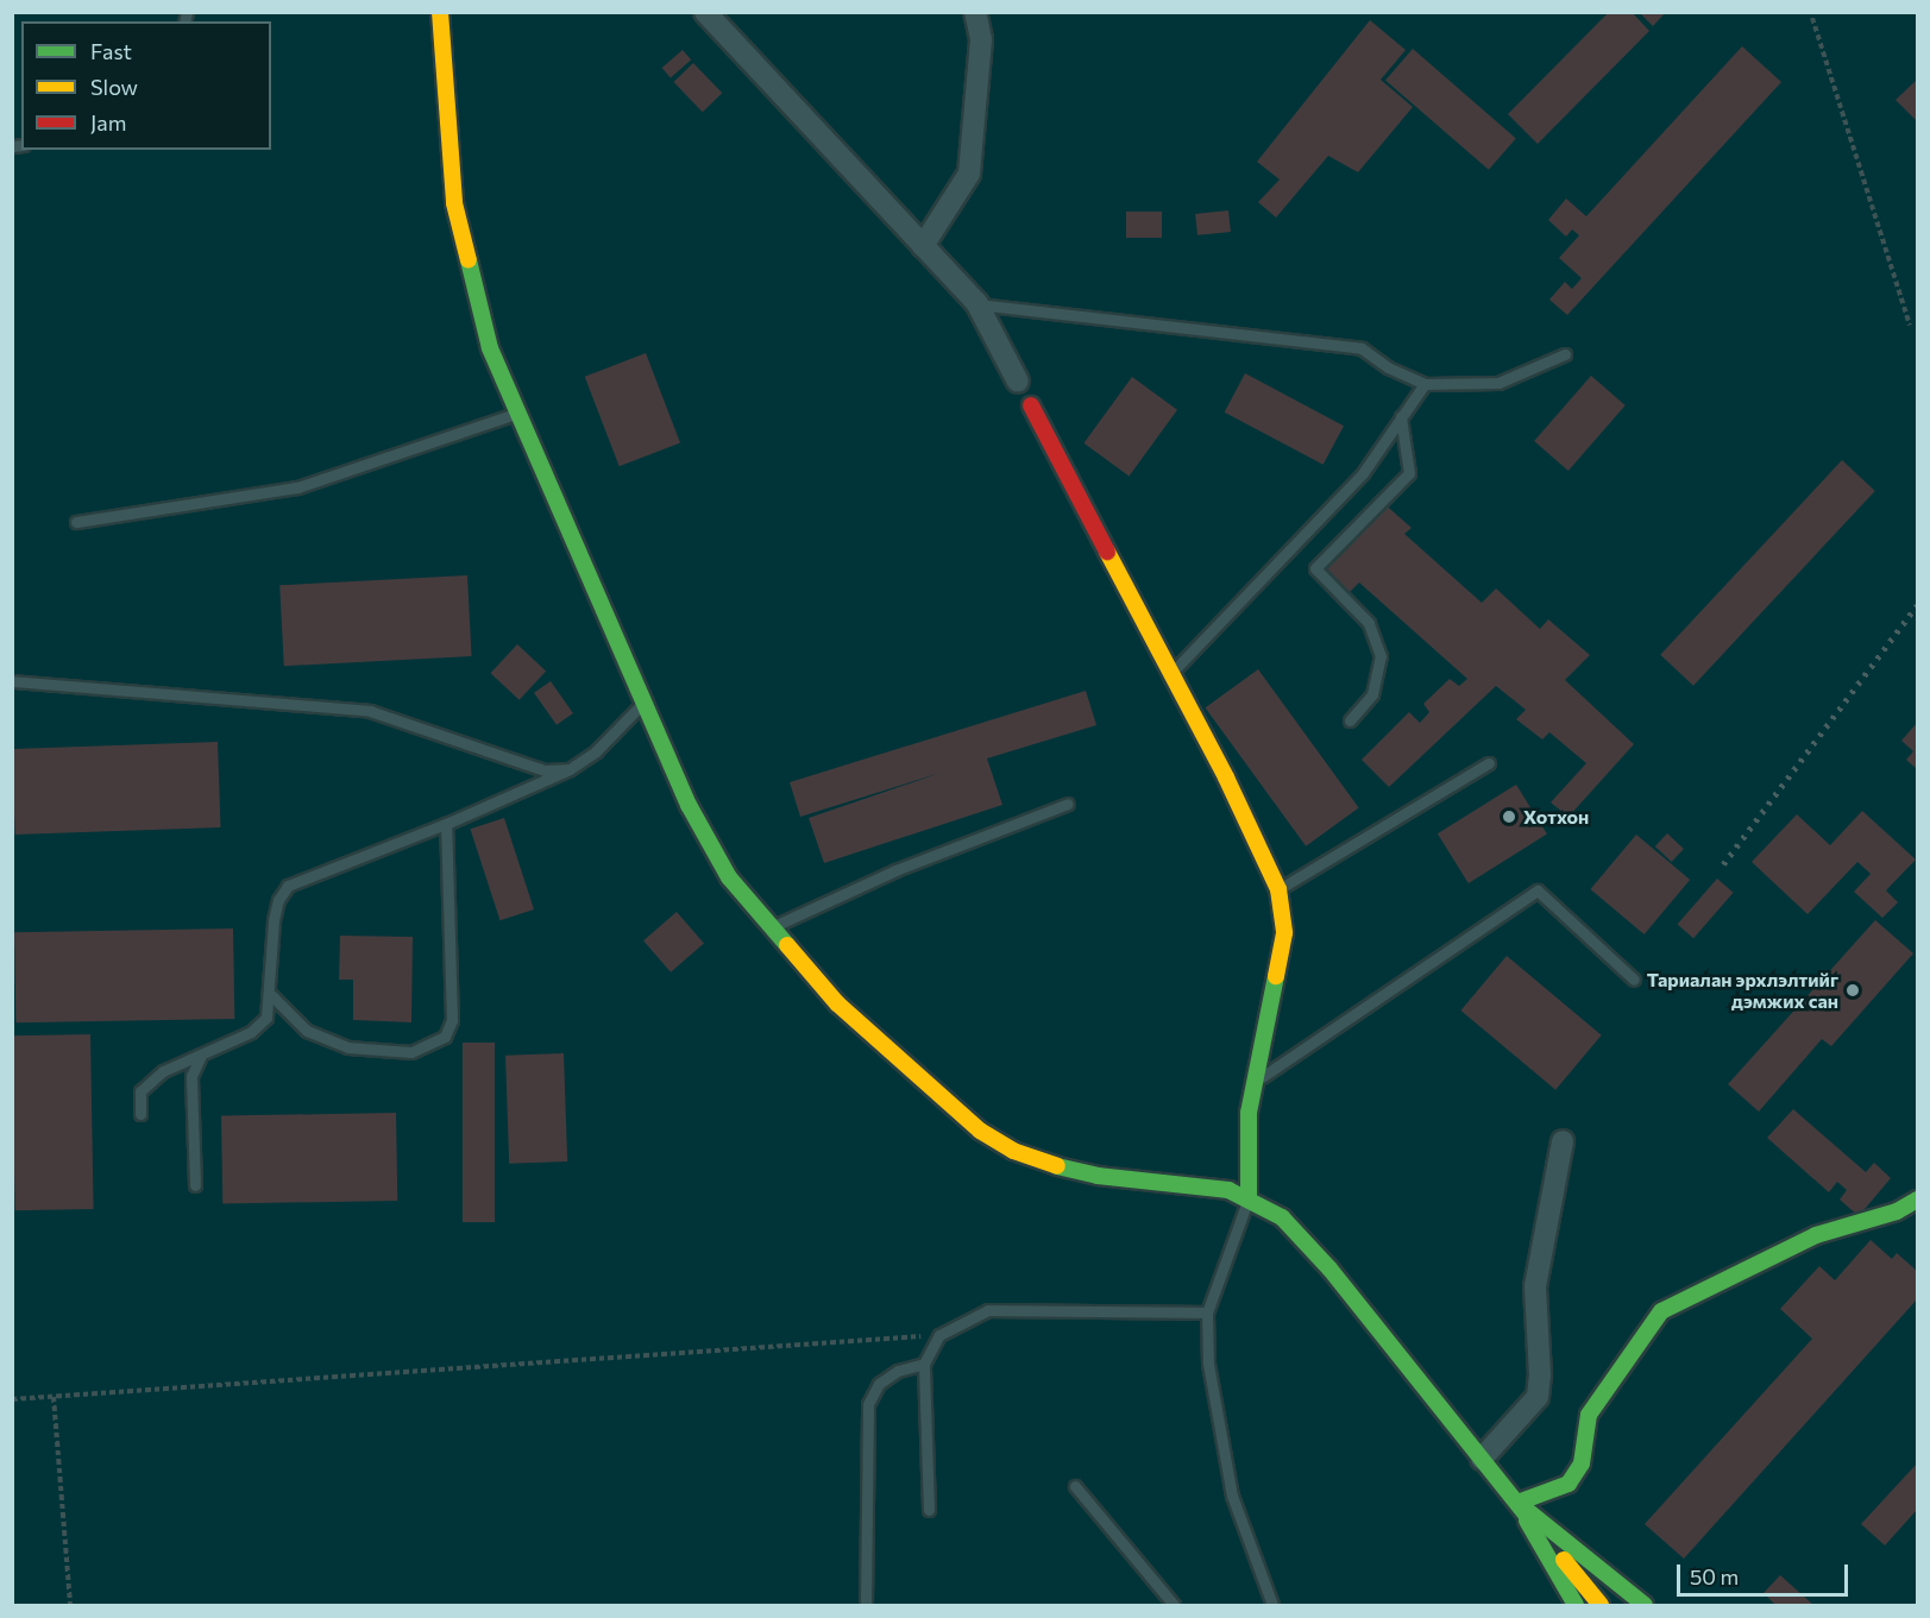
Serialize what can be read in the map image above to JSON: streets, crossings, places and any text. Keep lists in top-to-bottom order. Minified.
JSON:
{"places":["Хотхон","Тариалан эрхлэлтийг дэмжих сан"],"legend":["Fast","Slow","Jam"],"scale_bar":"50 m"}
